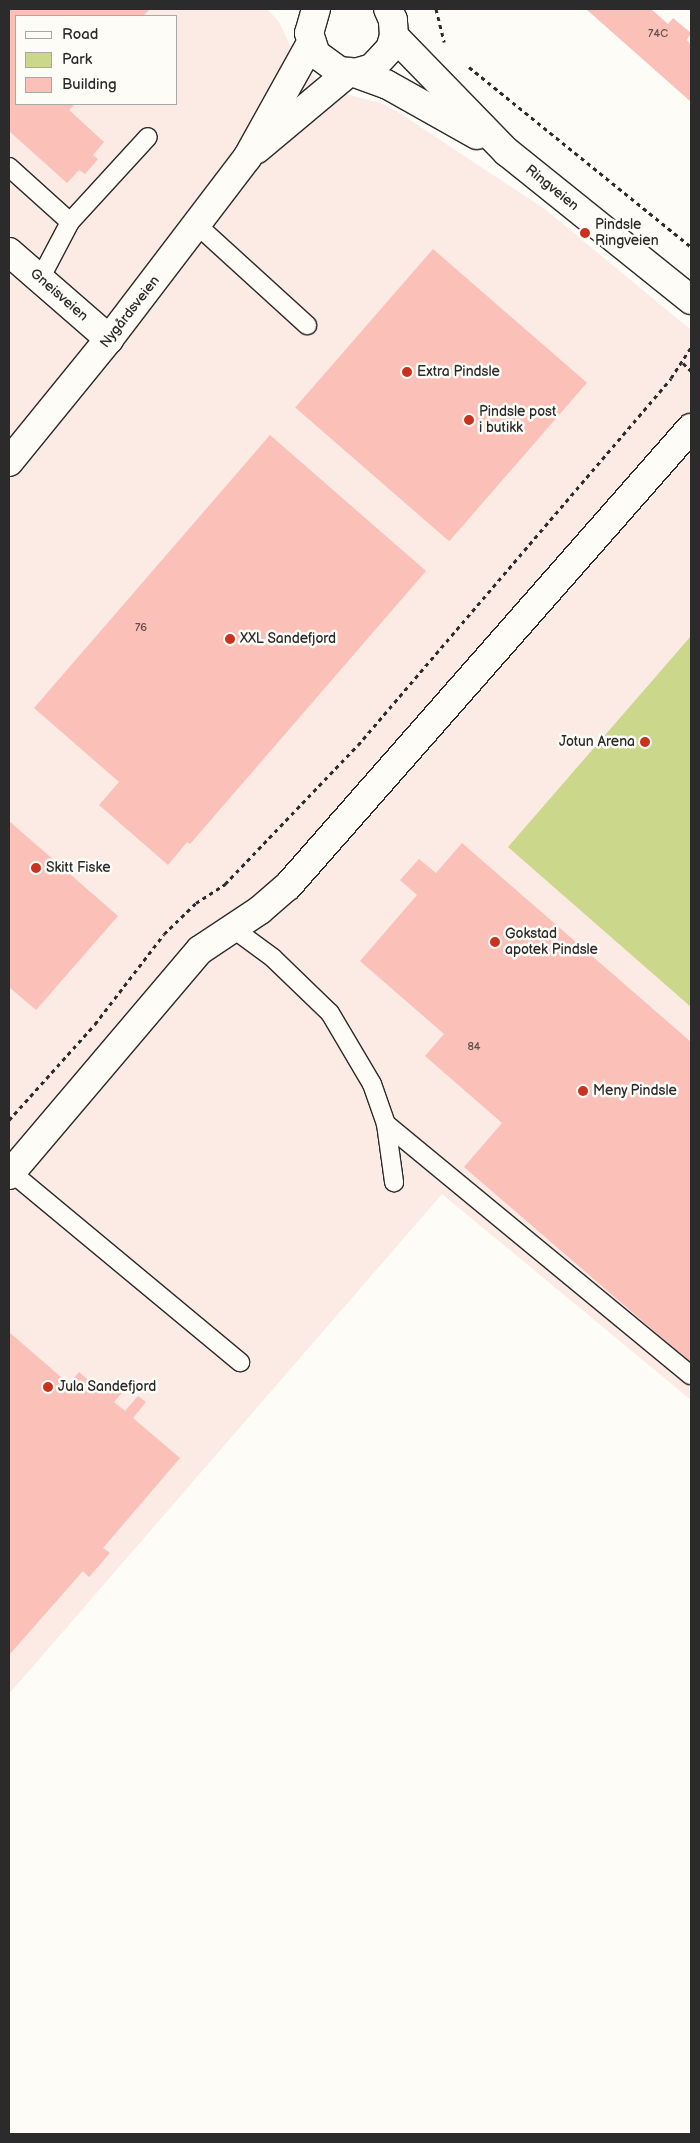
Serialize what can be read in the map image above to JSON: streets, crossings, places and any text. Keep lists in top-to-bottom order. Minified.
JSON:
{"streets":{"street":["Ringveien","Gneisveien","Nygårdsveien"]},"crossings":[["Ringveien","Nygårdsveien"],["Gneisveien","Nygårdsveien"]],"places":["Pindsle Ringveien","Extra Pindsle","Pindsle post i butikk","XXL Sandefjord","Jotun Arena","Skitt Fiske","Gokstad apotek Pindsle","Meny Pindsle","Jula Sandefjord"],"house_numbers":["74C","76","84"],"legend":["Road","Park","Building"]}
